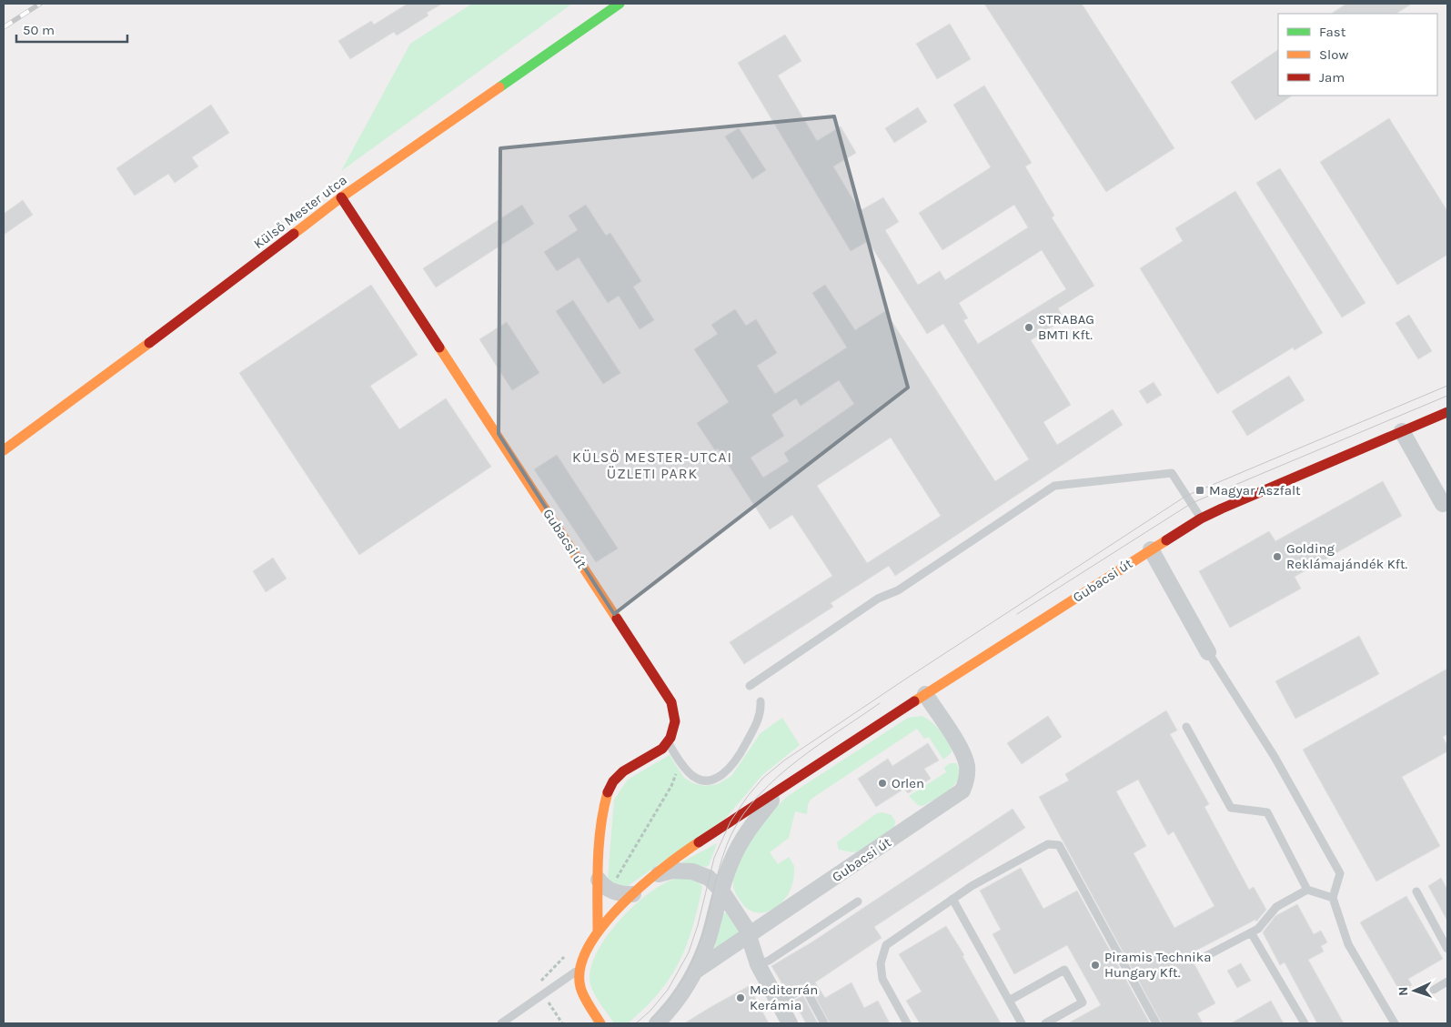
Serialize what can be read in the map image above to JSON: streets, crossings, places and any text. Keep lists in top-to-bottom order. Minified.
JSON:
{"streets":{"street":["Külső Mester utca","Gubacsi út"]},"crossings":[["Külső Mester utca","Gubacsi út"]],"districts":["KÜLSŐ MESTER-UTCAI ÜZLETI PARK"],"places":{"other":["STRABAG BMTI Kft.","Golding Reklámajándék Kft.","Orlen","Piramis Technika Hungary Kft.","Mediterrán Kerámia"],"transit":["Magyar Aszfalt"]},"legend":["Fast","Slow","Jam"],"scale_bar":"50 m","north":"left"}
